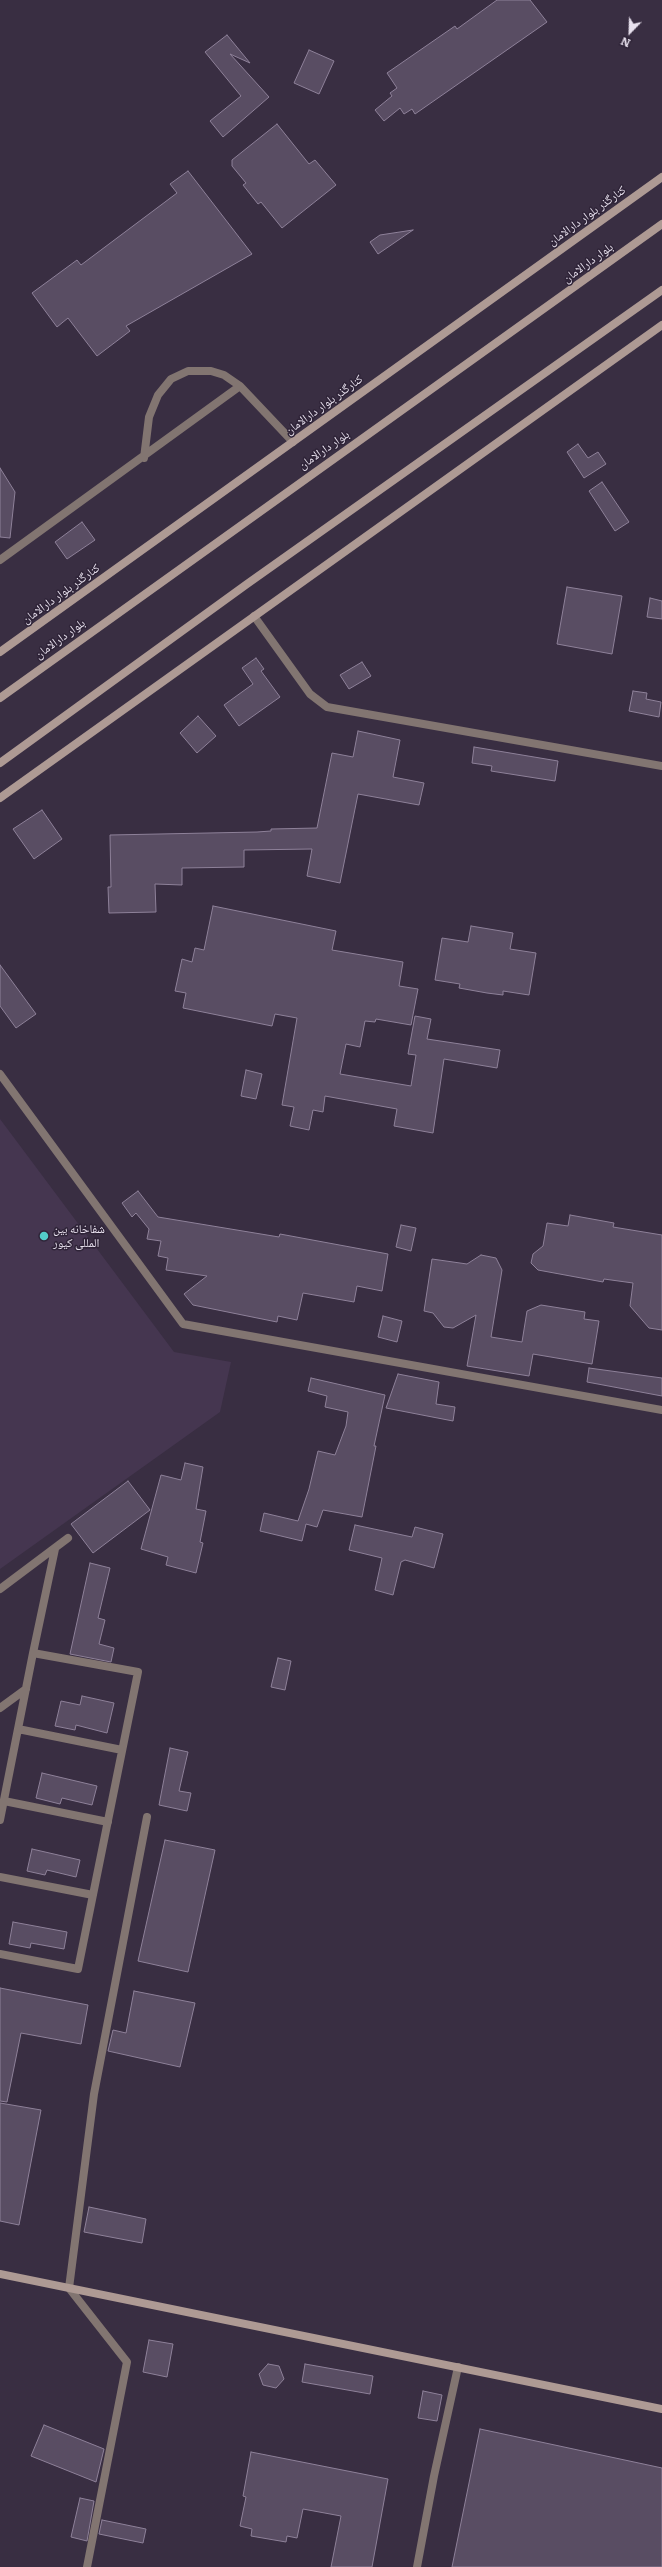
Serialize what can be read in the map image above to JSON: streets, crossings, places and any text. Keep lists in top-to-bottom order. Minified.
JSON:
{"streets":{"street":["کنارگذر بلوار دارالامان","بلوار دارالامان"]},"places":["شفاخانه بین المللی کیور"],"north":"bottom left"}
